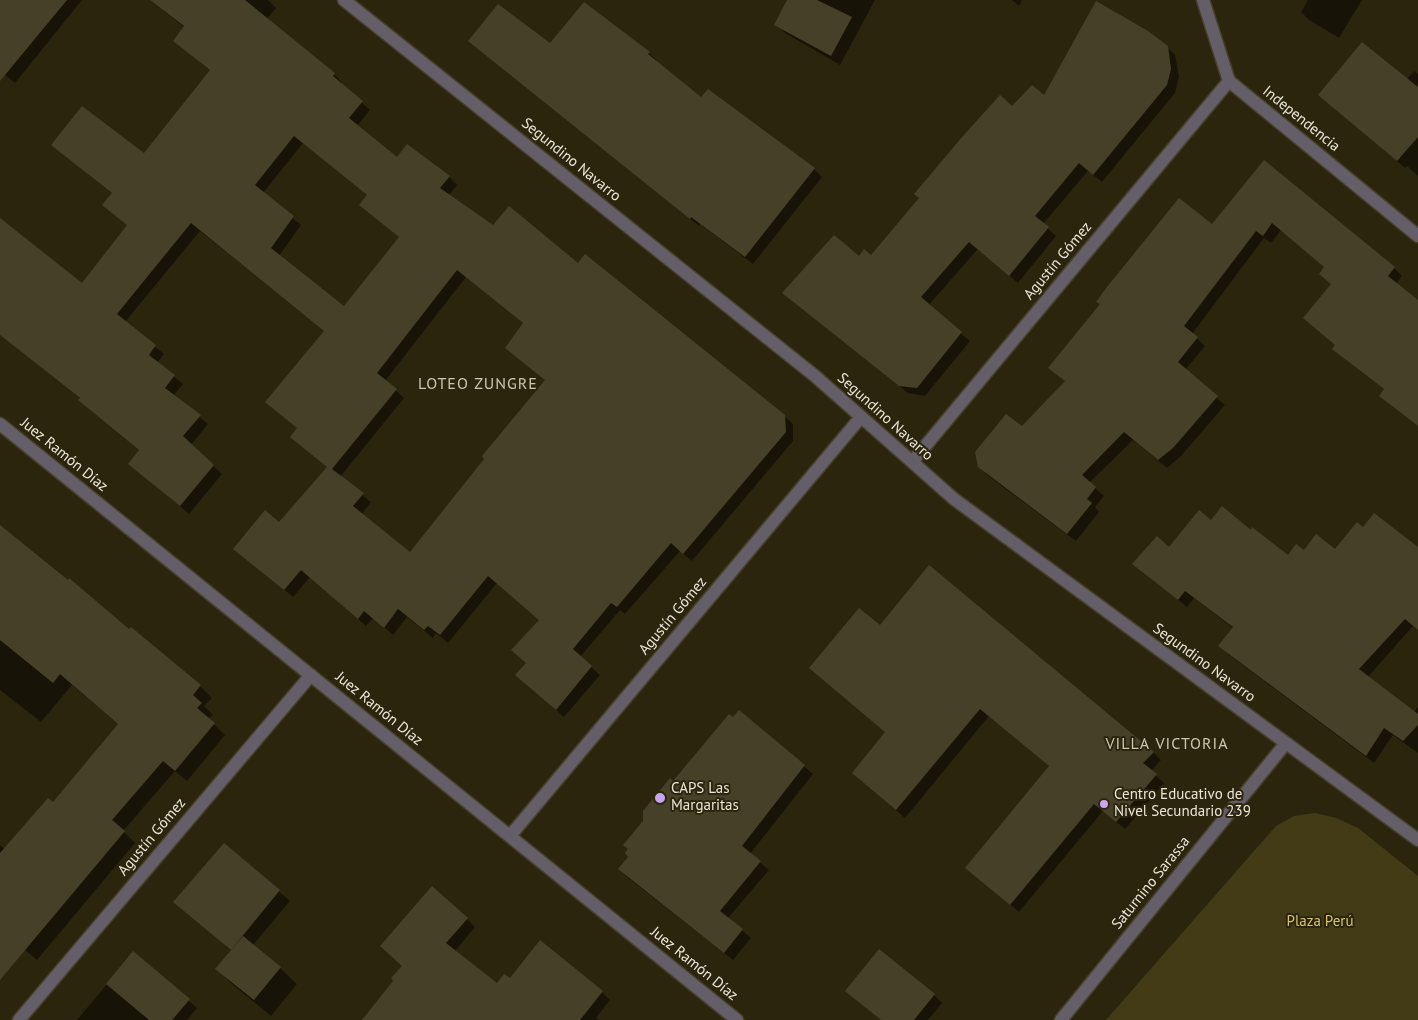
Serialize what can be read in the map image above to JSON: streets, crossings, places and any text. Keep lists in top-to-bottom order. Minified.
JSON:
{"streets":{"street":["Independencia","Segundino Navarro","Agustín Gómez","Juez Ramón Díaz","Saturnino Sarassa"]},"crossings":[["Independencia","Agustín Gómez"],["Segundino Navarro","Agustín Gómez"],["Segundino Navarro","Saturnino Sarassa"],["Agustín Gómez","Juez Ramón Díaz"]],"districts":["LOTEO ZUNGRE","VILLA VICTORIA"],"parks":["Plaza Perú"],"places":["CAPS Las Margaritas","Centro Educativo de Nivel Secundario 239"]}
